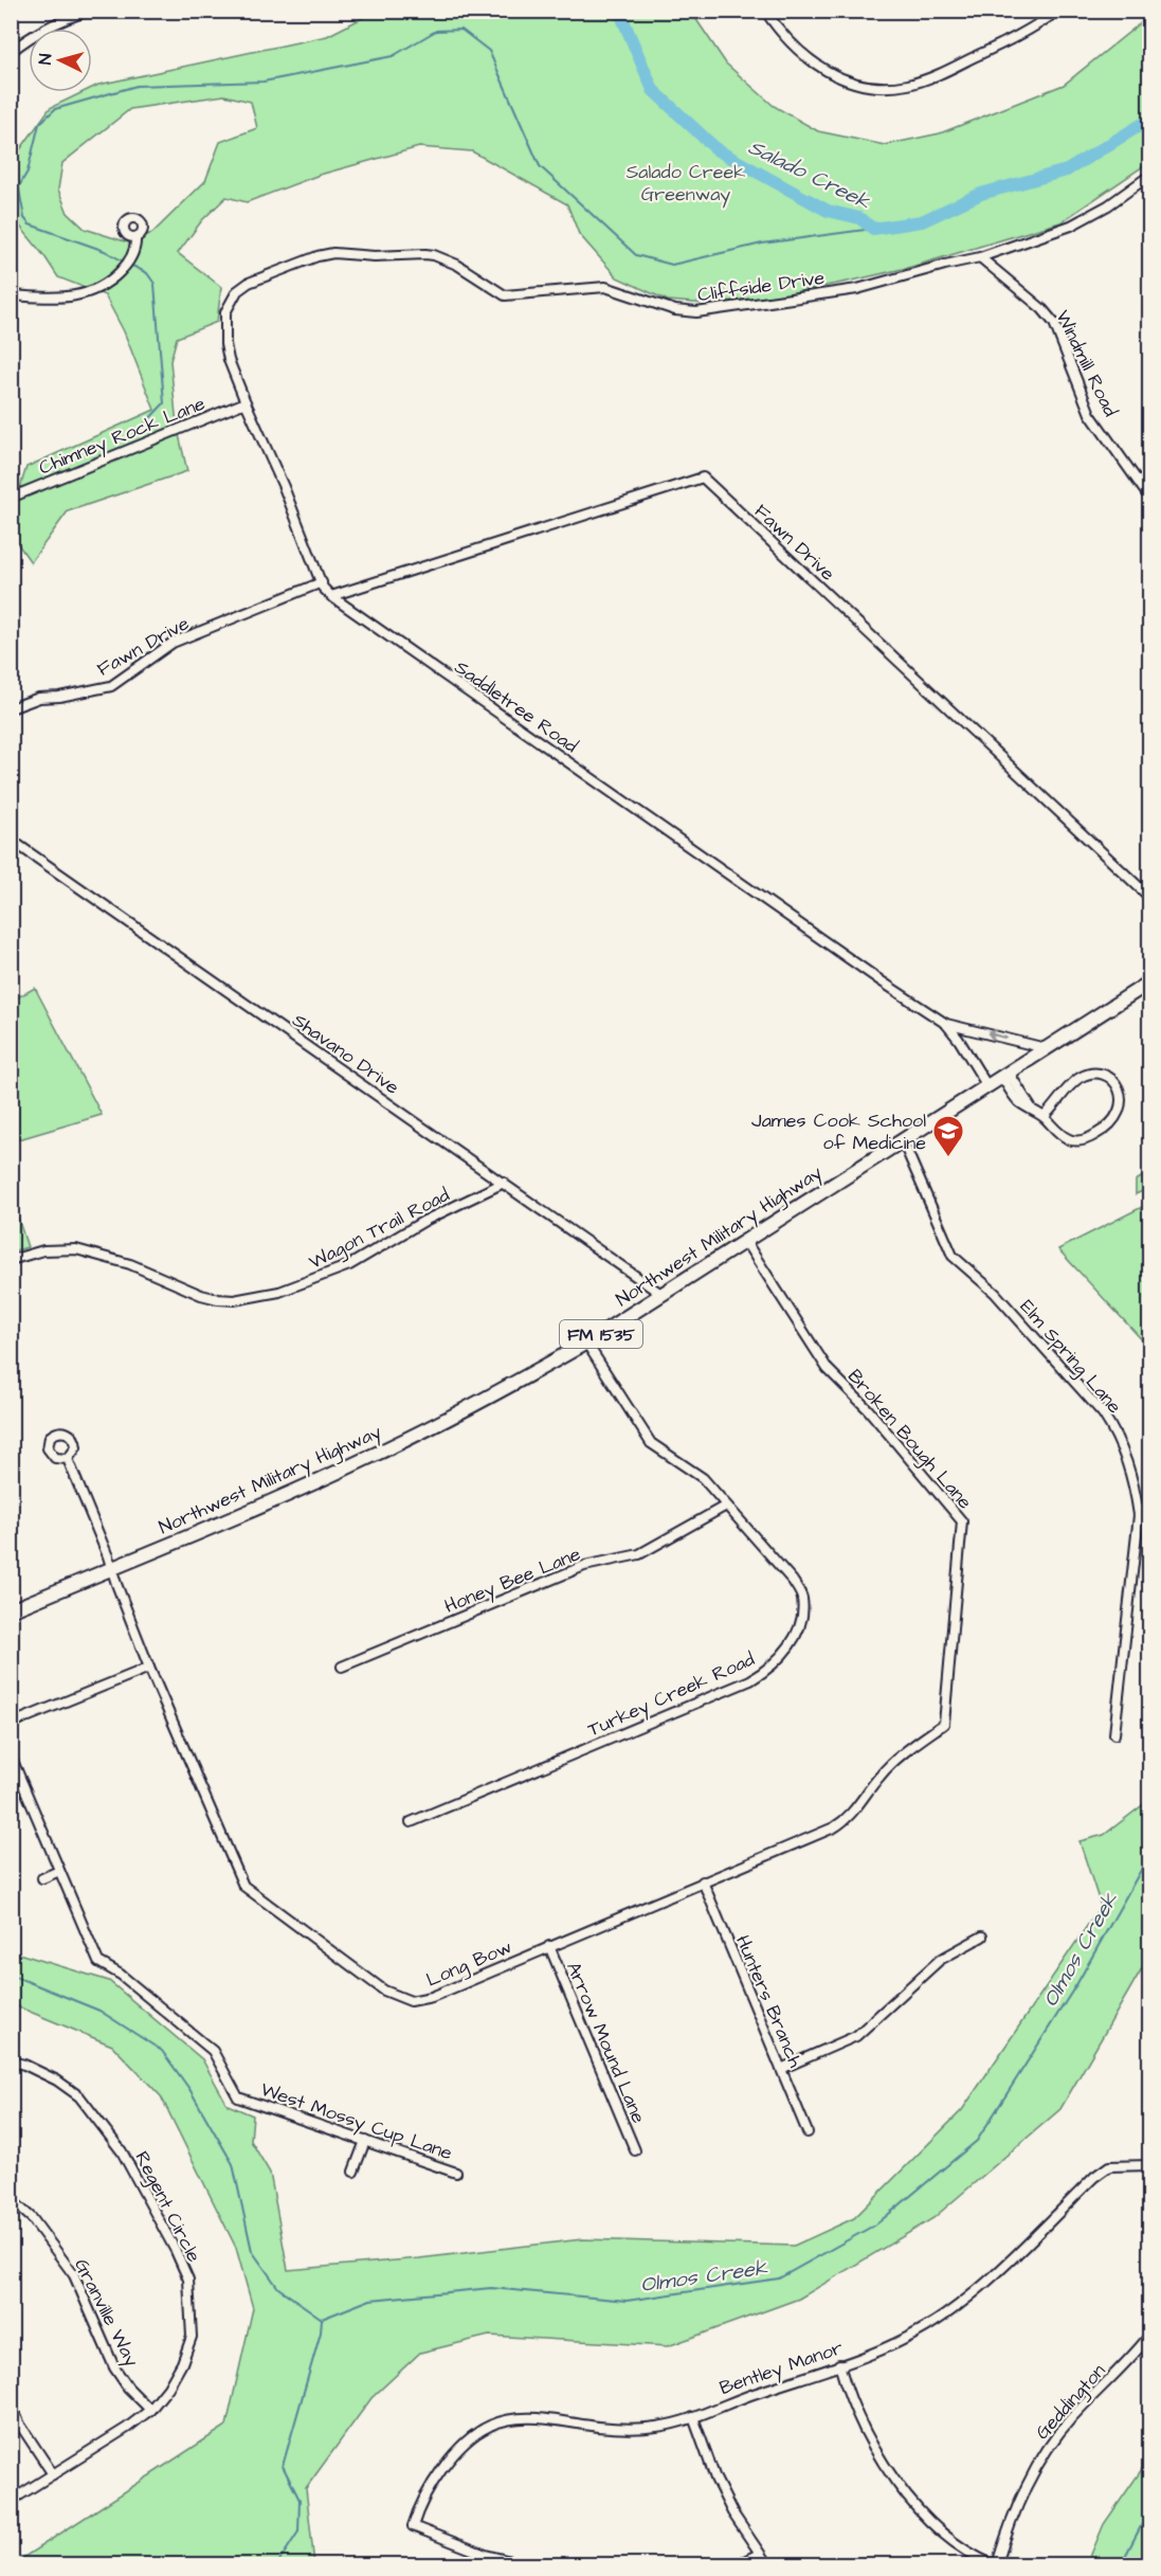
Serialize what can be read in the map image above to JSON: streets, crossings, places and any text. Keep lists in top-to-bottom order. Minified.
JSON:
{"streets":{"main road":["Northwest Military Highway","FM 1535"],"street":["Cliffside Drive","Windmill Road","Chimney Rock Lane","Fawn Drive","Saddletree Road","Shavano Drive","Wagon Trail Road","Elm Spring Lane","Broken Bough Lane","Honey Bee Lane","Turkey Creek Road","Long Bow","Hunters Branch","Arrow Mound Lane","West Mossy Cup Lane","Regent Circle","Granville Way","Bentley Manor","Geddington"]},"crossings":[["Cliffside Drive","Windmill Road"],["Cliffside Drive","Saddletree Road"],["Chimney Rock Lane","Saddletree Road"],["Fawn Drive","Saddletree Road"],["Saddletree Road","Northwest Military Highway"],["Shavano Drive","Wagon Trail Road"],["Shavano Drive","Northwest Military Highway"],["Northwest Military Highway","Elm Spring Lane"],["Northwest Military Highway","Broken Bough Lane"],["Northwest Military Highway","Turkey Creek Road"],["Northwest Military Highway","Long Bow"],["Broken Bough Lane","Long Bow"],["Honey Bee Lane","Turkey Creek Road"],["Long Bow","Hunters Branch"],["Long Bow","Arrow Mound Lane"],["Regent Circle","Granville Way"]],"water":["Salado Creek","Olmos Creek"],"parks":["Salado Creek Greenway"],"places":{"school or university":["James Cook School of Medicine"]},"north":"left"}
